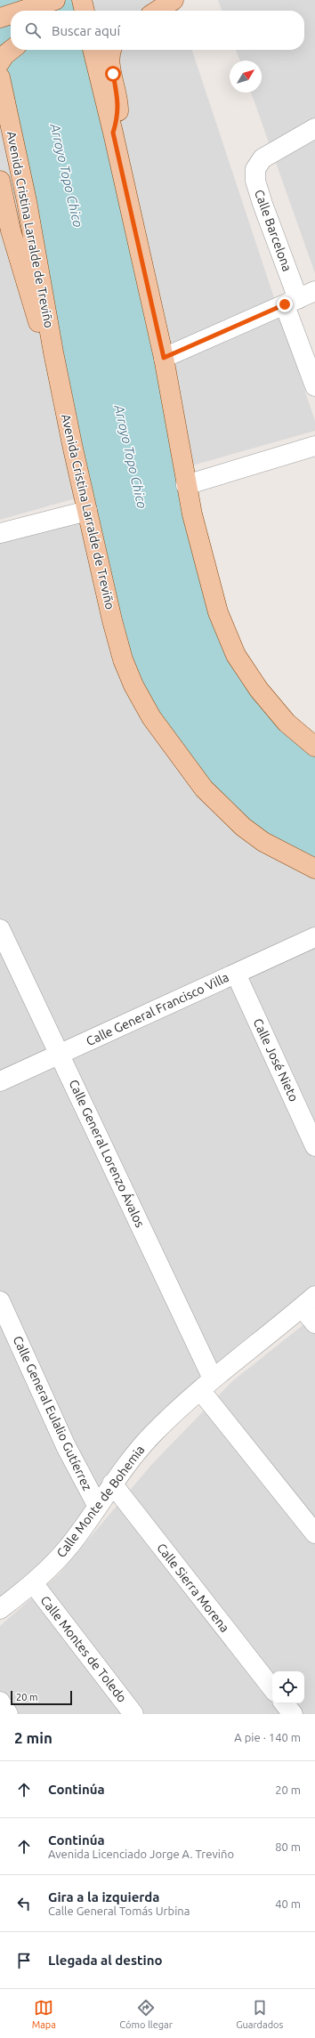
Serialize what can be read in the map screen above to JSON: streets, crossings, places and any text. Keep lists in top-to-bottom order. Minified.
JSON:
{"streets":{"main road":["Avenida Cristina Larralde de Treviño"],"street":["Calle Barcelona","Calle General Francisco Villa","Calle José Nieto","Calle General Lorenzo Ávalos","Calle General Eulalio Gutíerrez","Calle Monte de Bohemia","Calle Sierra Morena","Calle Montes de Toledo"]},"crossings":[["Calle General Francisco Villa","Calle José Nieto"],["Calle General Francisco Villa","Calle General Lorenzo Ávalos"],["Calle General Lorenzo Ávalos","Calle Monte de Bohemia"],["Calle General Eulalio Gutíerrez","Calle Monte de Bohemia"],["Calle Monte de Bohemia","Calle Sierra Morena"],["Calle Monte de Bohemia","Calle Montes de Toledo"]],"water":["Arroyo Topo Chico"],"scale_bar":"20 m","north":"top right","page":{"search":"Buscar aquí","scale":"20 m","heading":["2 min","A pie · 140 m"],"list":[["Continúa","20 m"],["Continúa","Avenida Licenciado Jorge A. Treviño","80 m"],["Gira a la izquierda","Calle General Tomás Urbina","40 m"],"Llegada al destino"],"nav":["Mapa","Cómo llegar","Guardados"]}}
